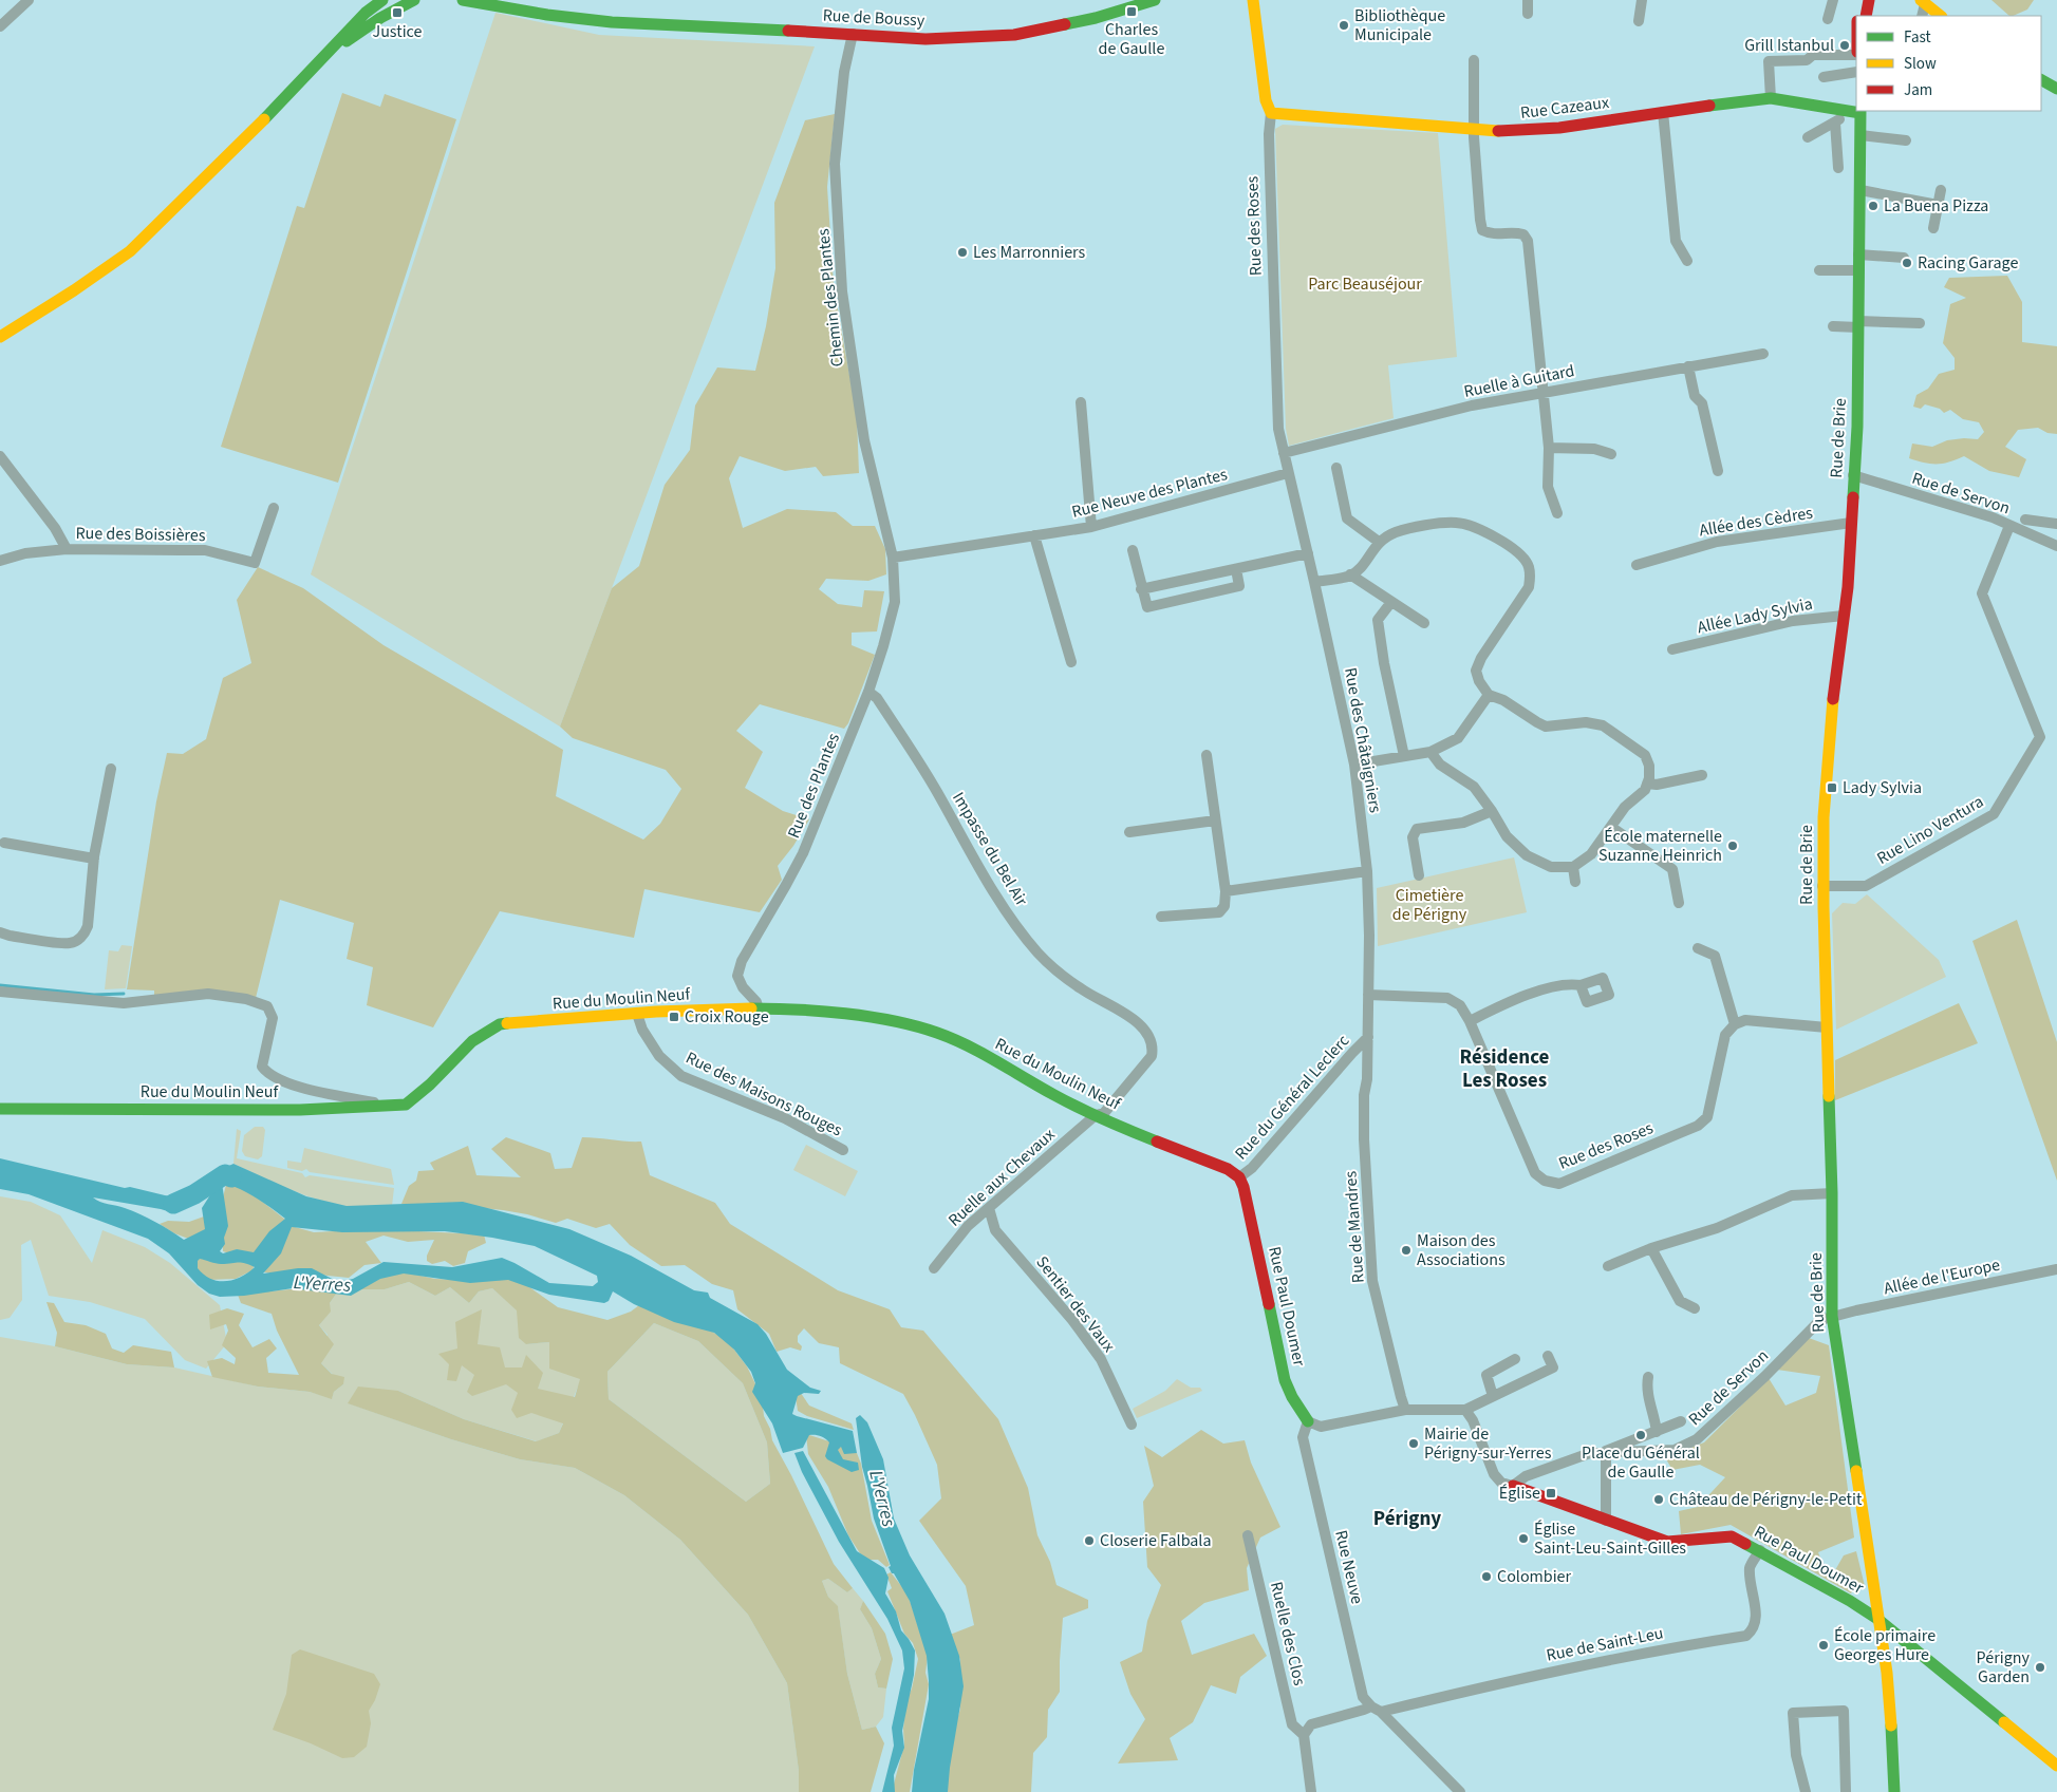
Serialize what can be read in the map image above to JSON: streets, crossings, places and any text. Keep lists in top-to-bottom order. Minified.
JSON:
{"streets":{"street":["Rue de Boussy","Rue Cazeaux","Rue des Roses","Chemin des Plantes","Ruelle à Guitard","Rue de Brie","Rue Neuve des Plantes","Rue de Servon","Allée des Cèdres","Rue des Boissières","Allée Lady Sylvia","Rue des Châtaigniers","Rue des Plantes","Rue Lino Ventura","Impasse du Bel Air","Rue du Moulin Neuf","Rue des Maisons Rouges","Rue du Général Leclerc","Ruelle aux Chevaux","Rue de Mandres","Allée de l'Europe","Sentier des Vaux","Rue Paul Doumer","Rue Neuve","Ruelle des Clos","Rue de Saint-Leu"]},"crossings":[["Rue de Boussy","Chemin des Plantes"],["Rue Cazeaux","Rue des Roses"],["Rue Cazeaux","Rue de Brie"],["Rue des Roses","Ruelle à Guitard"],["Rue des Roses","Rue des Châtaigniers"],["Chemin des Plantes","Rue Neuve des Plantes"],["Chemin des Plantes","Rue des Plantes"],["Ruelle à Guitard","Rue des Châtaigniers"],["Rue de Brie","Rue de Servon"],["Rue de Brie","Allée des Cèdres"],["Rue de Brie","Allée Lady Sylvia"],["Rue de Brie","Rue Lino Ventura"],["Rue de Brie","Allée de l'Europe"],["Rue de Brie","Rue Paul Doumer"],["Rue Neuve des Plantes","Rue des Châtaigniers"],["Rue Neuve des Plantes","Rue des Plantes"],["Rue de Servon","Rue Lino Ventura"],["Rue de Servon","Allée de l'Europe"],["Rue de Servon","Rue Paul Doumer"],["Rue des Châtaigniers","Rue du Général Leclerc"],["Rue des Châtaigniers","Rue de Mandres"],["Rue des Plantes","Impasse du Bel Air"],["Rue des Plantes","Rue du Moulin Neuf"],["Impasse du Bel Air","Rue du Moulin Neuf"],["Impasse du Bel Air","Ruelle aux Chevaux"],["Rue du Moulin Neuf","Rue des Maisons Rouges"],["Rue du Moulin Neuf","Rue du Général Leclerc"],["Rue du Moulin Neuf","Ruelle aux Chevaux"],["Rue du Moulin Neuf","Rue Paul Doumer"],["Rue du Général Leclerc","Rue de Mandres"],["Rue du Général Leclerc","Rue Paul Doumer"],["Ruelle aux Chevaux","Sentier des Vaux"],["Rue Paul Doumer","Rue Neuve"],["Rue Paul Doumer","Rue de Saint-Leu"],["Rue Neuve","Rue de Saint-Leu"],["Ruelle des Clos","Rue de Saint-Leu"]],"districts":["Résidence Les Roses","Périgny"],"water":["L'Yerres"],"parks":["Parc Beauséjour","Cimetière de Périgny"],"places":{"transit":["Charles de Gaulle","Justice","Lady Sylvia","Croix Rouge","Église"],"other":["Bibliothèque Municipale","Grill Istanbul","La Buena Pizza","Les Marronniers","Racing Garage","École maternelle Suzanne Heinrich","Maison des Associations","Place du Général de Gaulle","Mairie de Périgny-sur-Yerres","Château de Périgny-le-Petit","Église Saint-Leu-Saint-Gilles","Closerie Falbala","Colombier","École primaire Georges Hure","Périgny Garden"]},"legend":["Fast","Slow","Jam"]}
